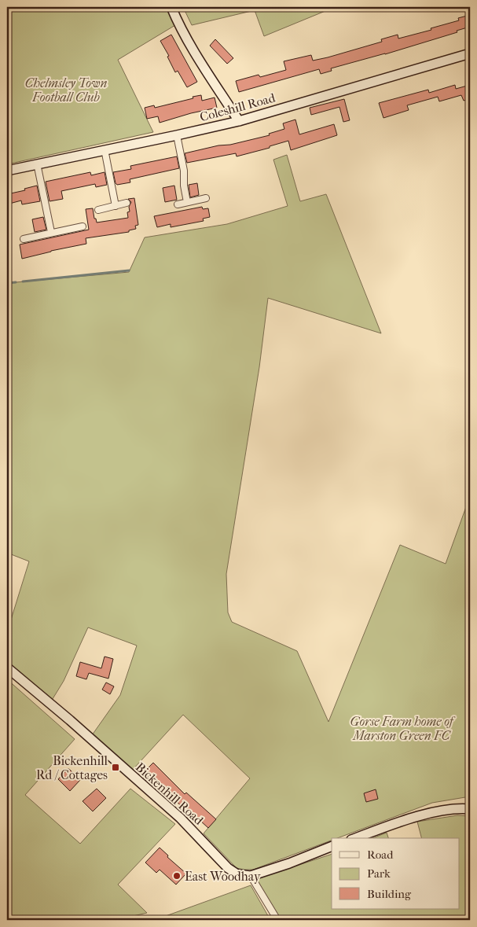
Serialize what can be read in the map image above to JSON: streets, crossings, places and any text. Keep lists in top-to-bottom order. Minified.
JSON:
{"streets":{"street":["Coleshill Road","Bickenhill Road"]},"parks":["Chelmsley Town Football Club","Gorse Farm home of Marston Green FC"],"places":{"transit":["Bickenhill Rd / Cottages"],"other":["East Woodhay"]},"legend":["Road","Park","Building"]}
